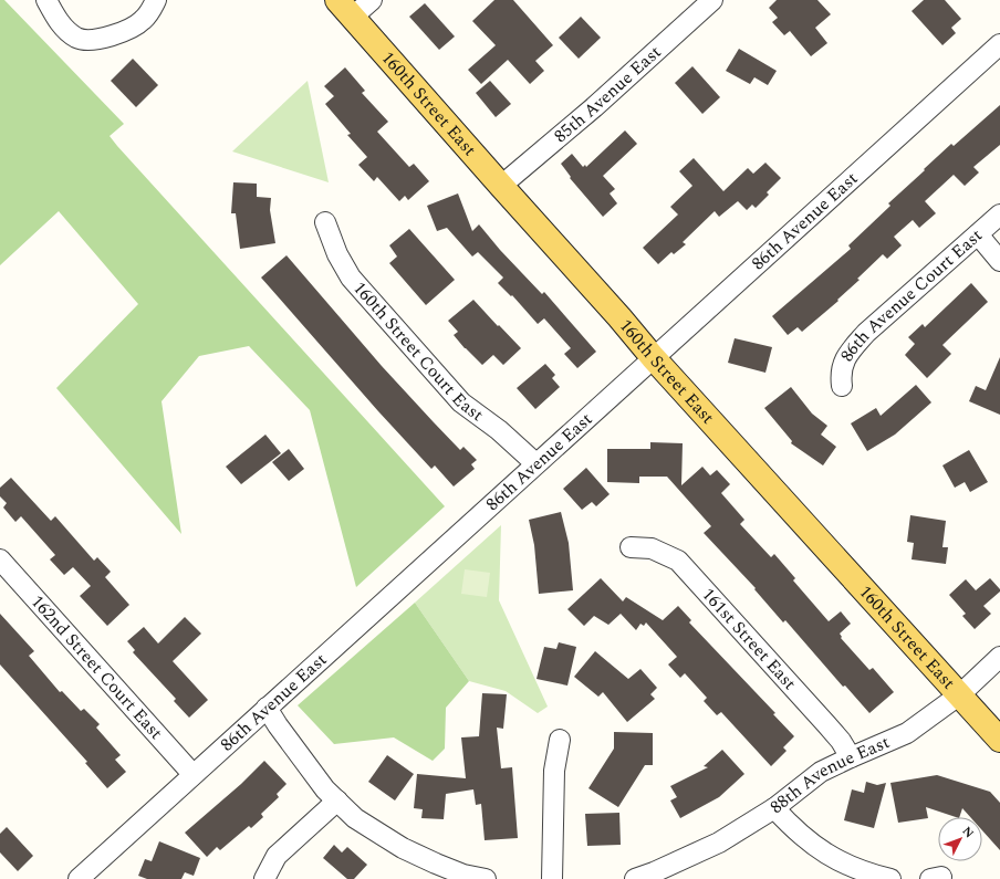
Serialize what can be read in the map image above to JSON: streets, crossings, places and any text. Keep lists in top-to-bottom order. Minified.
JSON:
{"streets":{"main road":["160th Street East"],"street":["85th Avenue East","86th Avenue East","86th Avenue Court East","160th Street Court East","161st Street East","162nd Street Court East","88th Avenue East"]},"crossings":[["85th Avenue East","160th Street East"],["160th Street East","86th Avenue East"],["160th Street East","88th Avenue East"],["86th Avenue East","160th Street Court East"],["86th Avenue East","162nd Street Court East"],["161st Street East","88th Avenue East"]],"north":"top right"}
